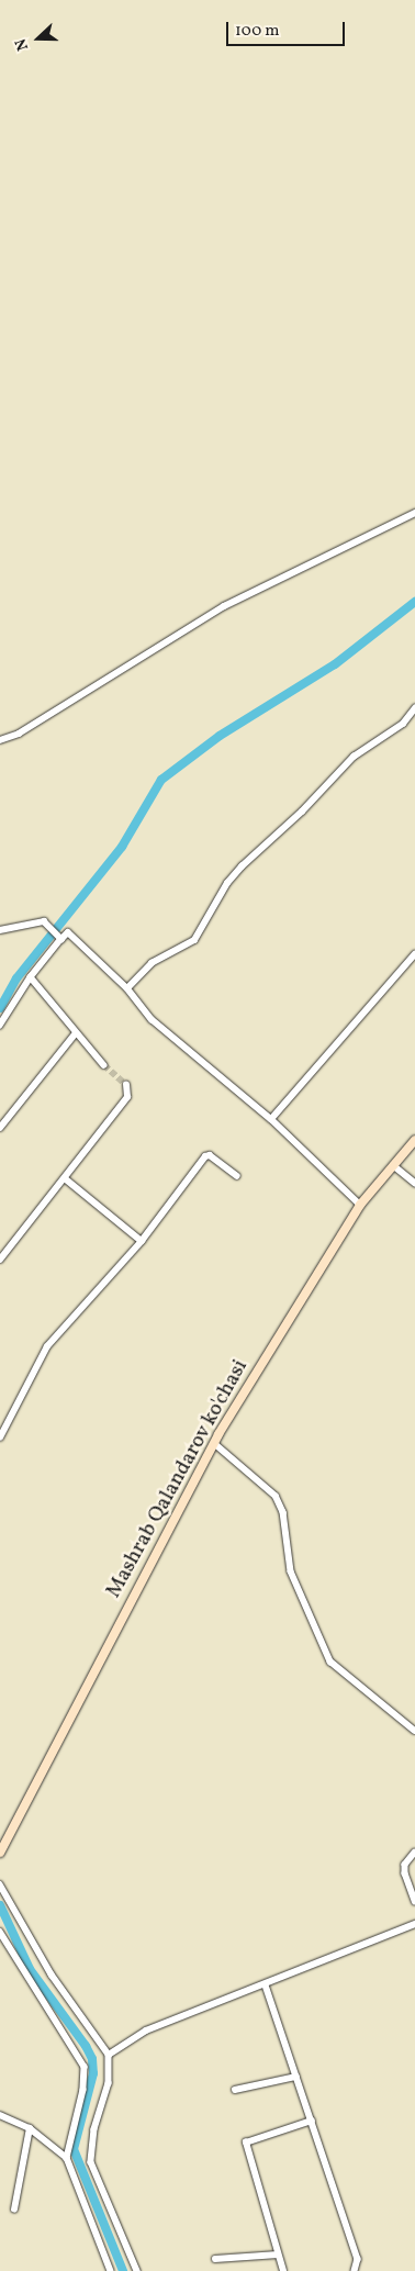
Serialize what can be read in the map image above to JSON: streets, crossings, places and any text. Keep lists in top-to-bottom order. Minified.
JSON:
{"streets":{"main road":["Mashrab Qalandarov ko'chasi"]},"scale_bar":"100 m","north":"left"}
